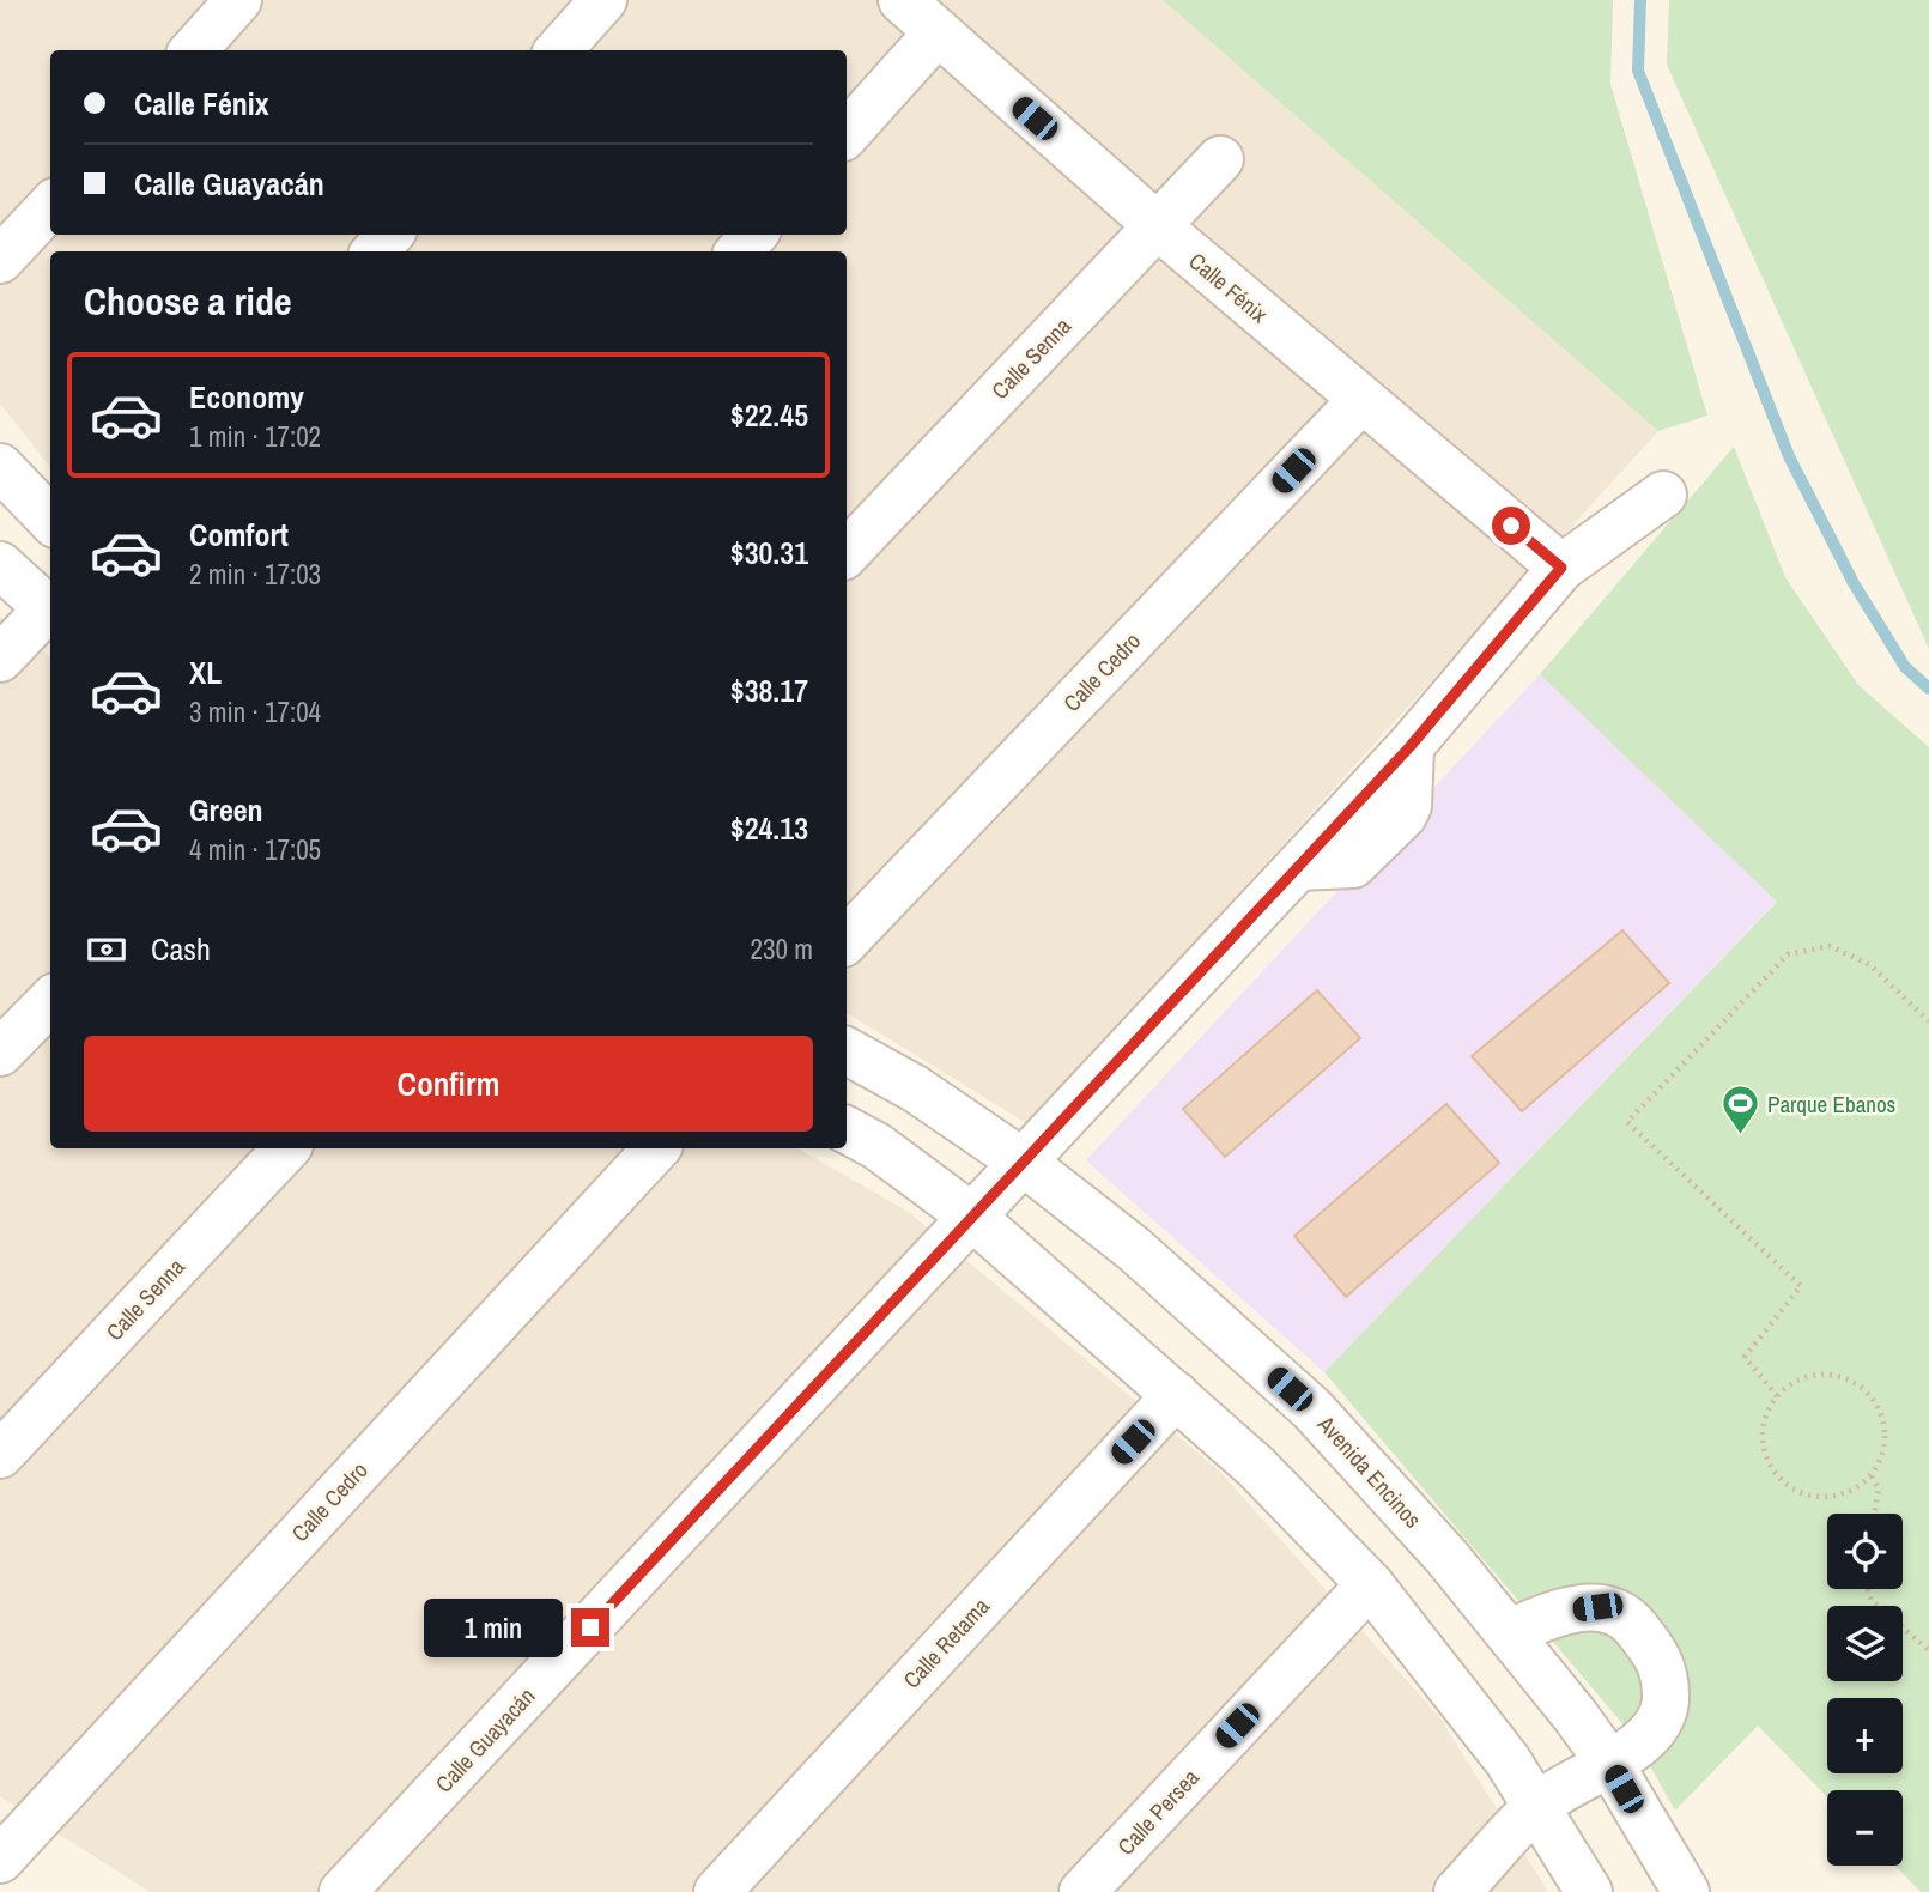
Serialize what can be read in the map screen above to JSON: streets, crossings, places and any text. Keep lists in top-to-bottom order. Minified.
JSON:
{"streets":{"street":["Calle Fénix","Calle Senna","Calle Cedro","Avenida Encinos","Calle Retama","Calle Guayacán","Calle Persea"]},"crossings":[["Calle Fénix","Calle Senna"],["Calle Fénix","Calle Cedro"],["Calle Fénix","Calle Guayacán"],["Avenida Encinos","Calle Guayacán"]],"places":{"sports":["Parque Ebanos"]},"page":{"banner":["Calle Fénix","Calle Guayacán"],"heading":"Choose a ride","list":[{"name":"Economy","note":"1 min · 17:02","value":"$22.45"},{"name":"Comfort","note":"2 min · 17:03","value":"$30.31"},{"name":"XL","note":"3 min · 17:04","value":"$38.17"},{"name":"Green","note":"4 min · 17:05","value":"$24.13"}],"pay":["Cash","230 m"],"buttons":"Confirm","map_buttons":["+","−"],"bubble":"1 min"}}
